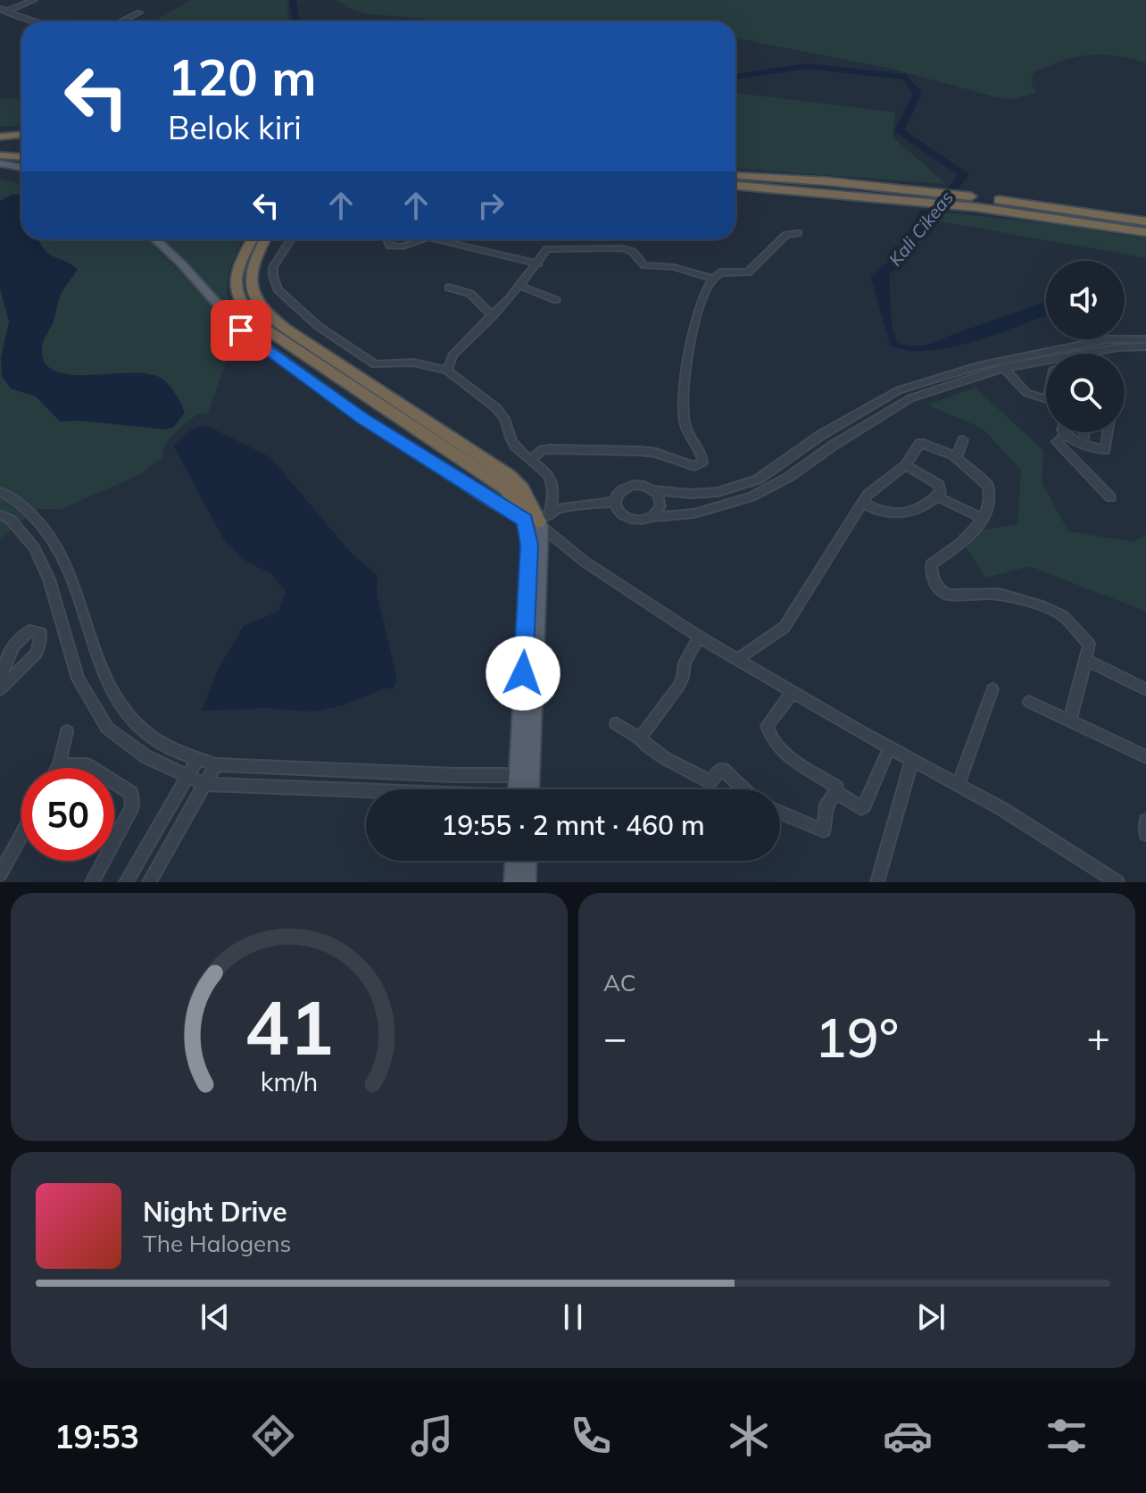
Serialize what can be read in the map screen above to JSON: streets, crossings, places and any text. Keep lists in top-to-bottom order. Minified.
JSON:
{"water":["Kali Cikeas"],"page":{"turn":["120 m","Belok kiri"],"limit":"50","trip":"19:55 · 2 mnt · 460 m","tile":"AC","heat":["−","19°","+"],"song":["Night Drive","The Halogens"],"tabs":"19:53","gauge":["41","km/h"]}}
